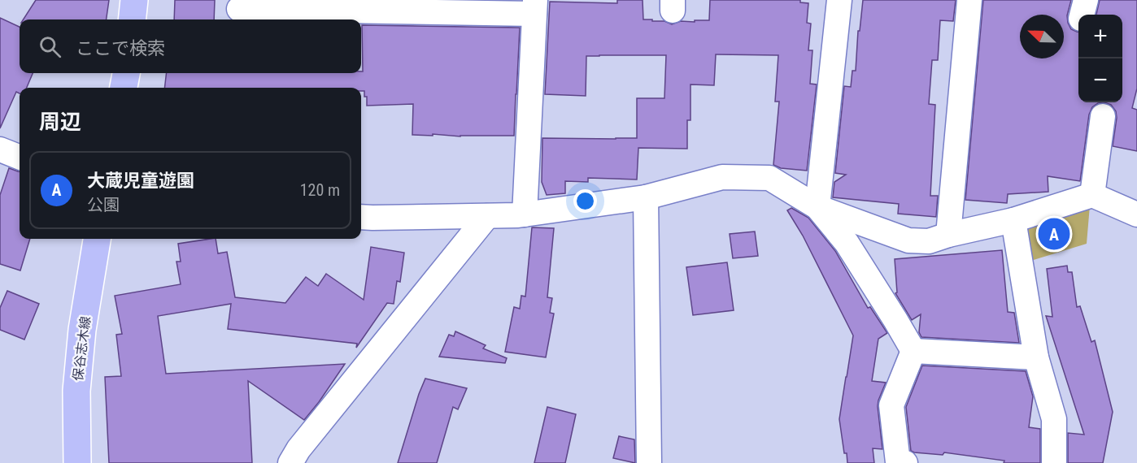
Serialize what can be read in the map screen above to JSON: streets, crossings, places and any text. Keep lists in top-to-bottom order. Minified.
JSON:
{"streets":{"main road":["保谷志木線"]},"north":"top left","page":{"map_buttons":["+","−"],"search":"ここで検索","heading":"周辺","list":[{"mark":"A","name":"大蔵児童遊園","note":"公園","value":"120 m"}],"pins":"A"}}
